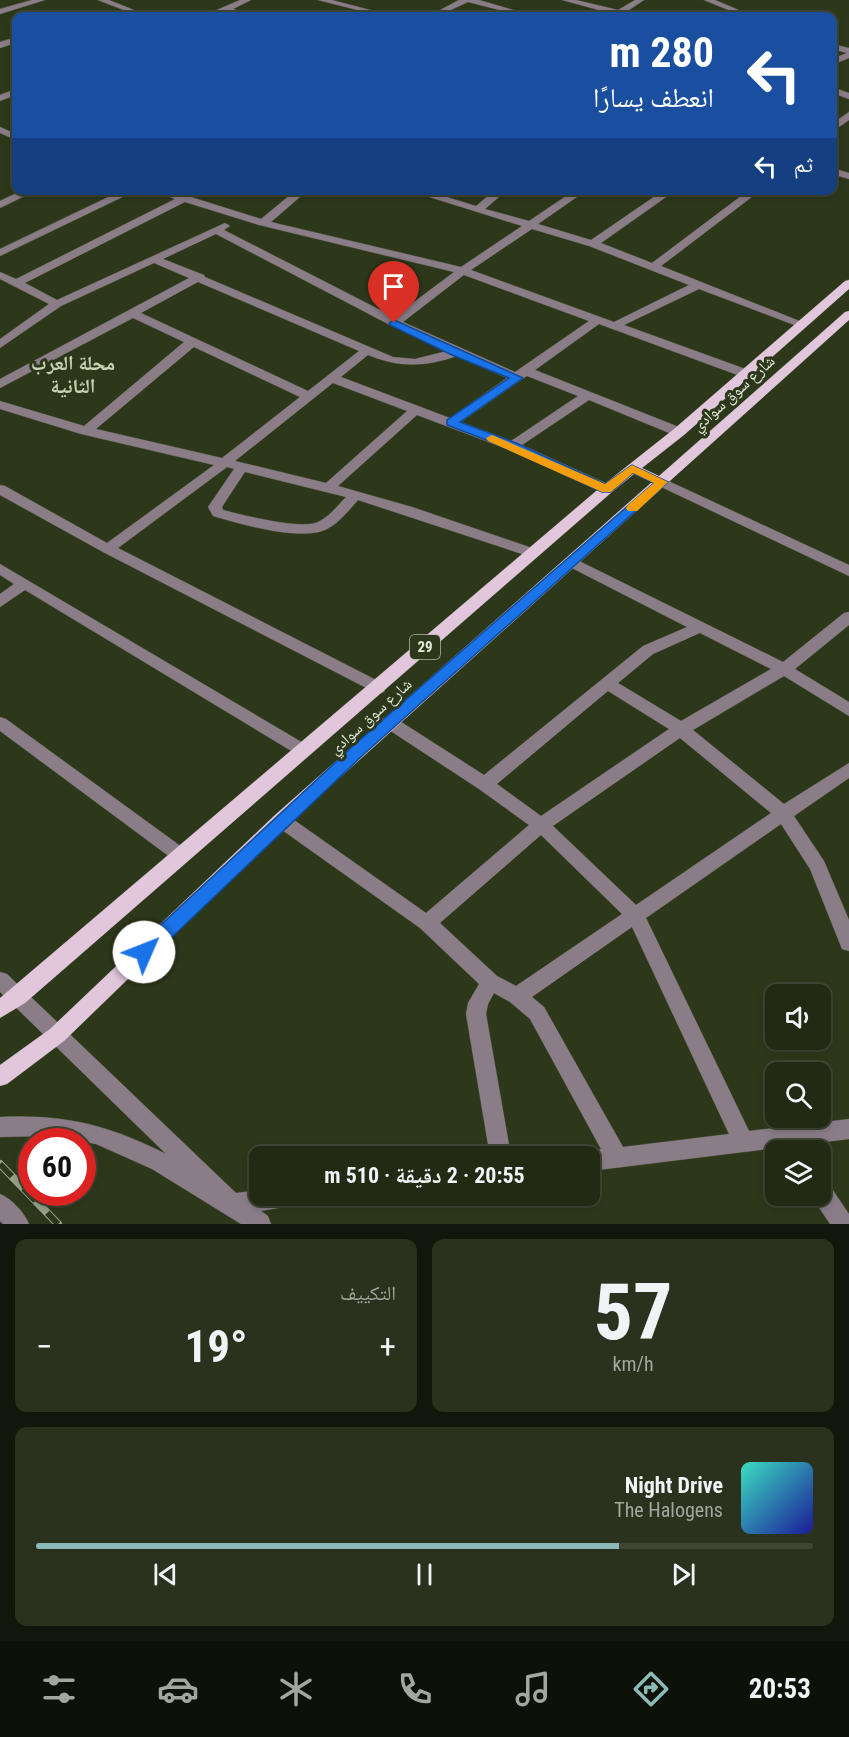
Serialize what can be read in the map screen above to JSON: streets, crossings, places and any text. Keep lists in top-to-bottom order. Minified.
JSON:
{"streets":{"main road":["شارع سوق سوادي","29"]},"districts":["محلة العرب الثانية"],"page":{"turn":["280 m","انعطف يسارًا"],"then":"ثم","limit":"60","trip":"20:55 · 2 دقيقة · 510 m","tile":[["57","km/h"],"التكييف"],"heat":["−","19°","+"],"song":["Night Drive","The Halogens"],"tabs":"20:53"}}
